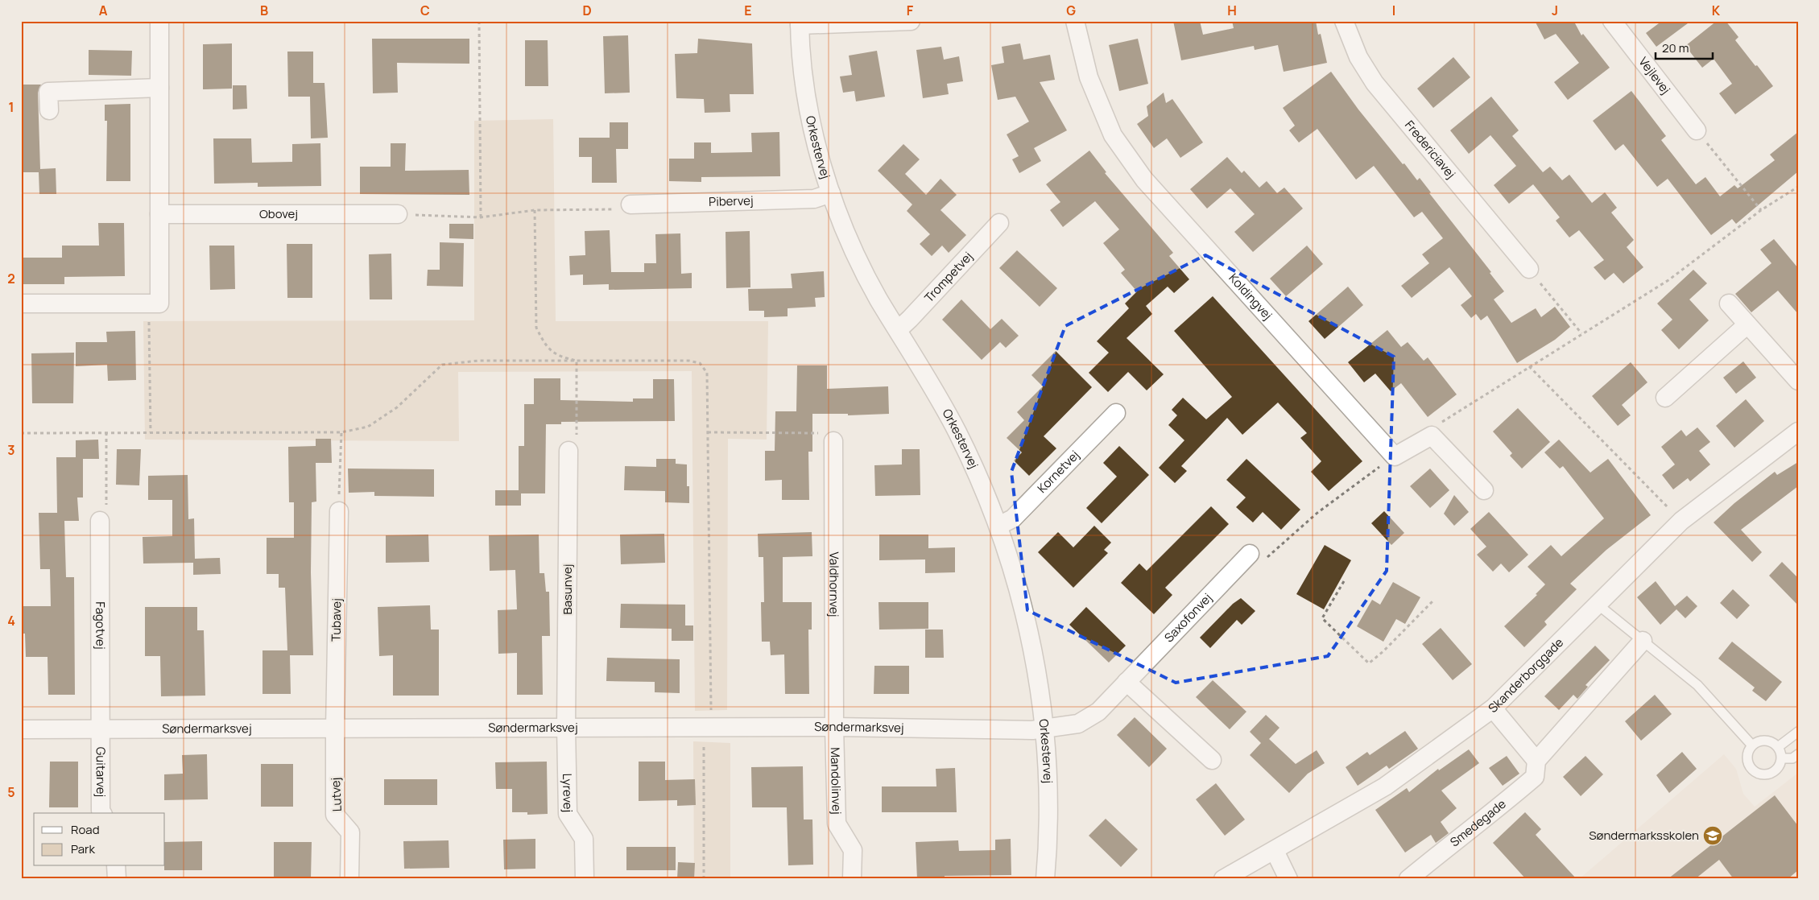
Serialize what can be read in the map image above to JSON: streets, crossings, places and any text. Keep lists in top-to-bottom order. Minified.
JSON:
{"streets":{"street":["Vejlevej","Orkestervej","Fredericiavej","Pibervej","Obovej","Trompetvej","Koldingvej","Kornetvej","Valdhornvej","Basunvej","Saxofonvej","Tubavej","Fagotvej","Skanderborggade","Søndermarksvej","Guitarvej","Mandolinvej","Lyrevej","Lutvej","Smedegade"]},"crossings":[["Orkestervej","Pibervej"],["Orkestervej","Trompetvej"],["Orkestervej","Kornetvej"],["Orkestervej","Saxofonvej"],["Orkestervej","Søndermarksvej"],["Valdhornvej","Søndermarksvej"],["Valdhornvej","Mandolinvej"],["Basunvej","Søndermarksvej"],["Basunvej","Lyrevej"],["Saxofonvej","Søndermarksvej"],["Tubavej","Søndermarksvej"],["Tubavej","Lutvej"],["Fagotvej","Søndermarksvej"],["Fagotvej","Guitarvej"],["Søndermarksvej","Guitarvej"],["Søndermarksvej","Mandolinvej"],["Søndermarksvej","Lyrevej"],["Søndermarksvej","Lutvej"]],"places":{"school or university":["Søndermarksskolen"]},"legend":["Road","Park"],"scale_bar":"20 m","grid":{"columns":["A","B","C","D","E","F","G","H","I","J","K"],"rows":["1","2","3","4","5"]}}
